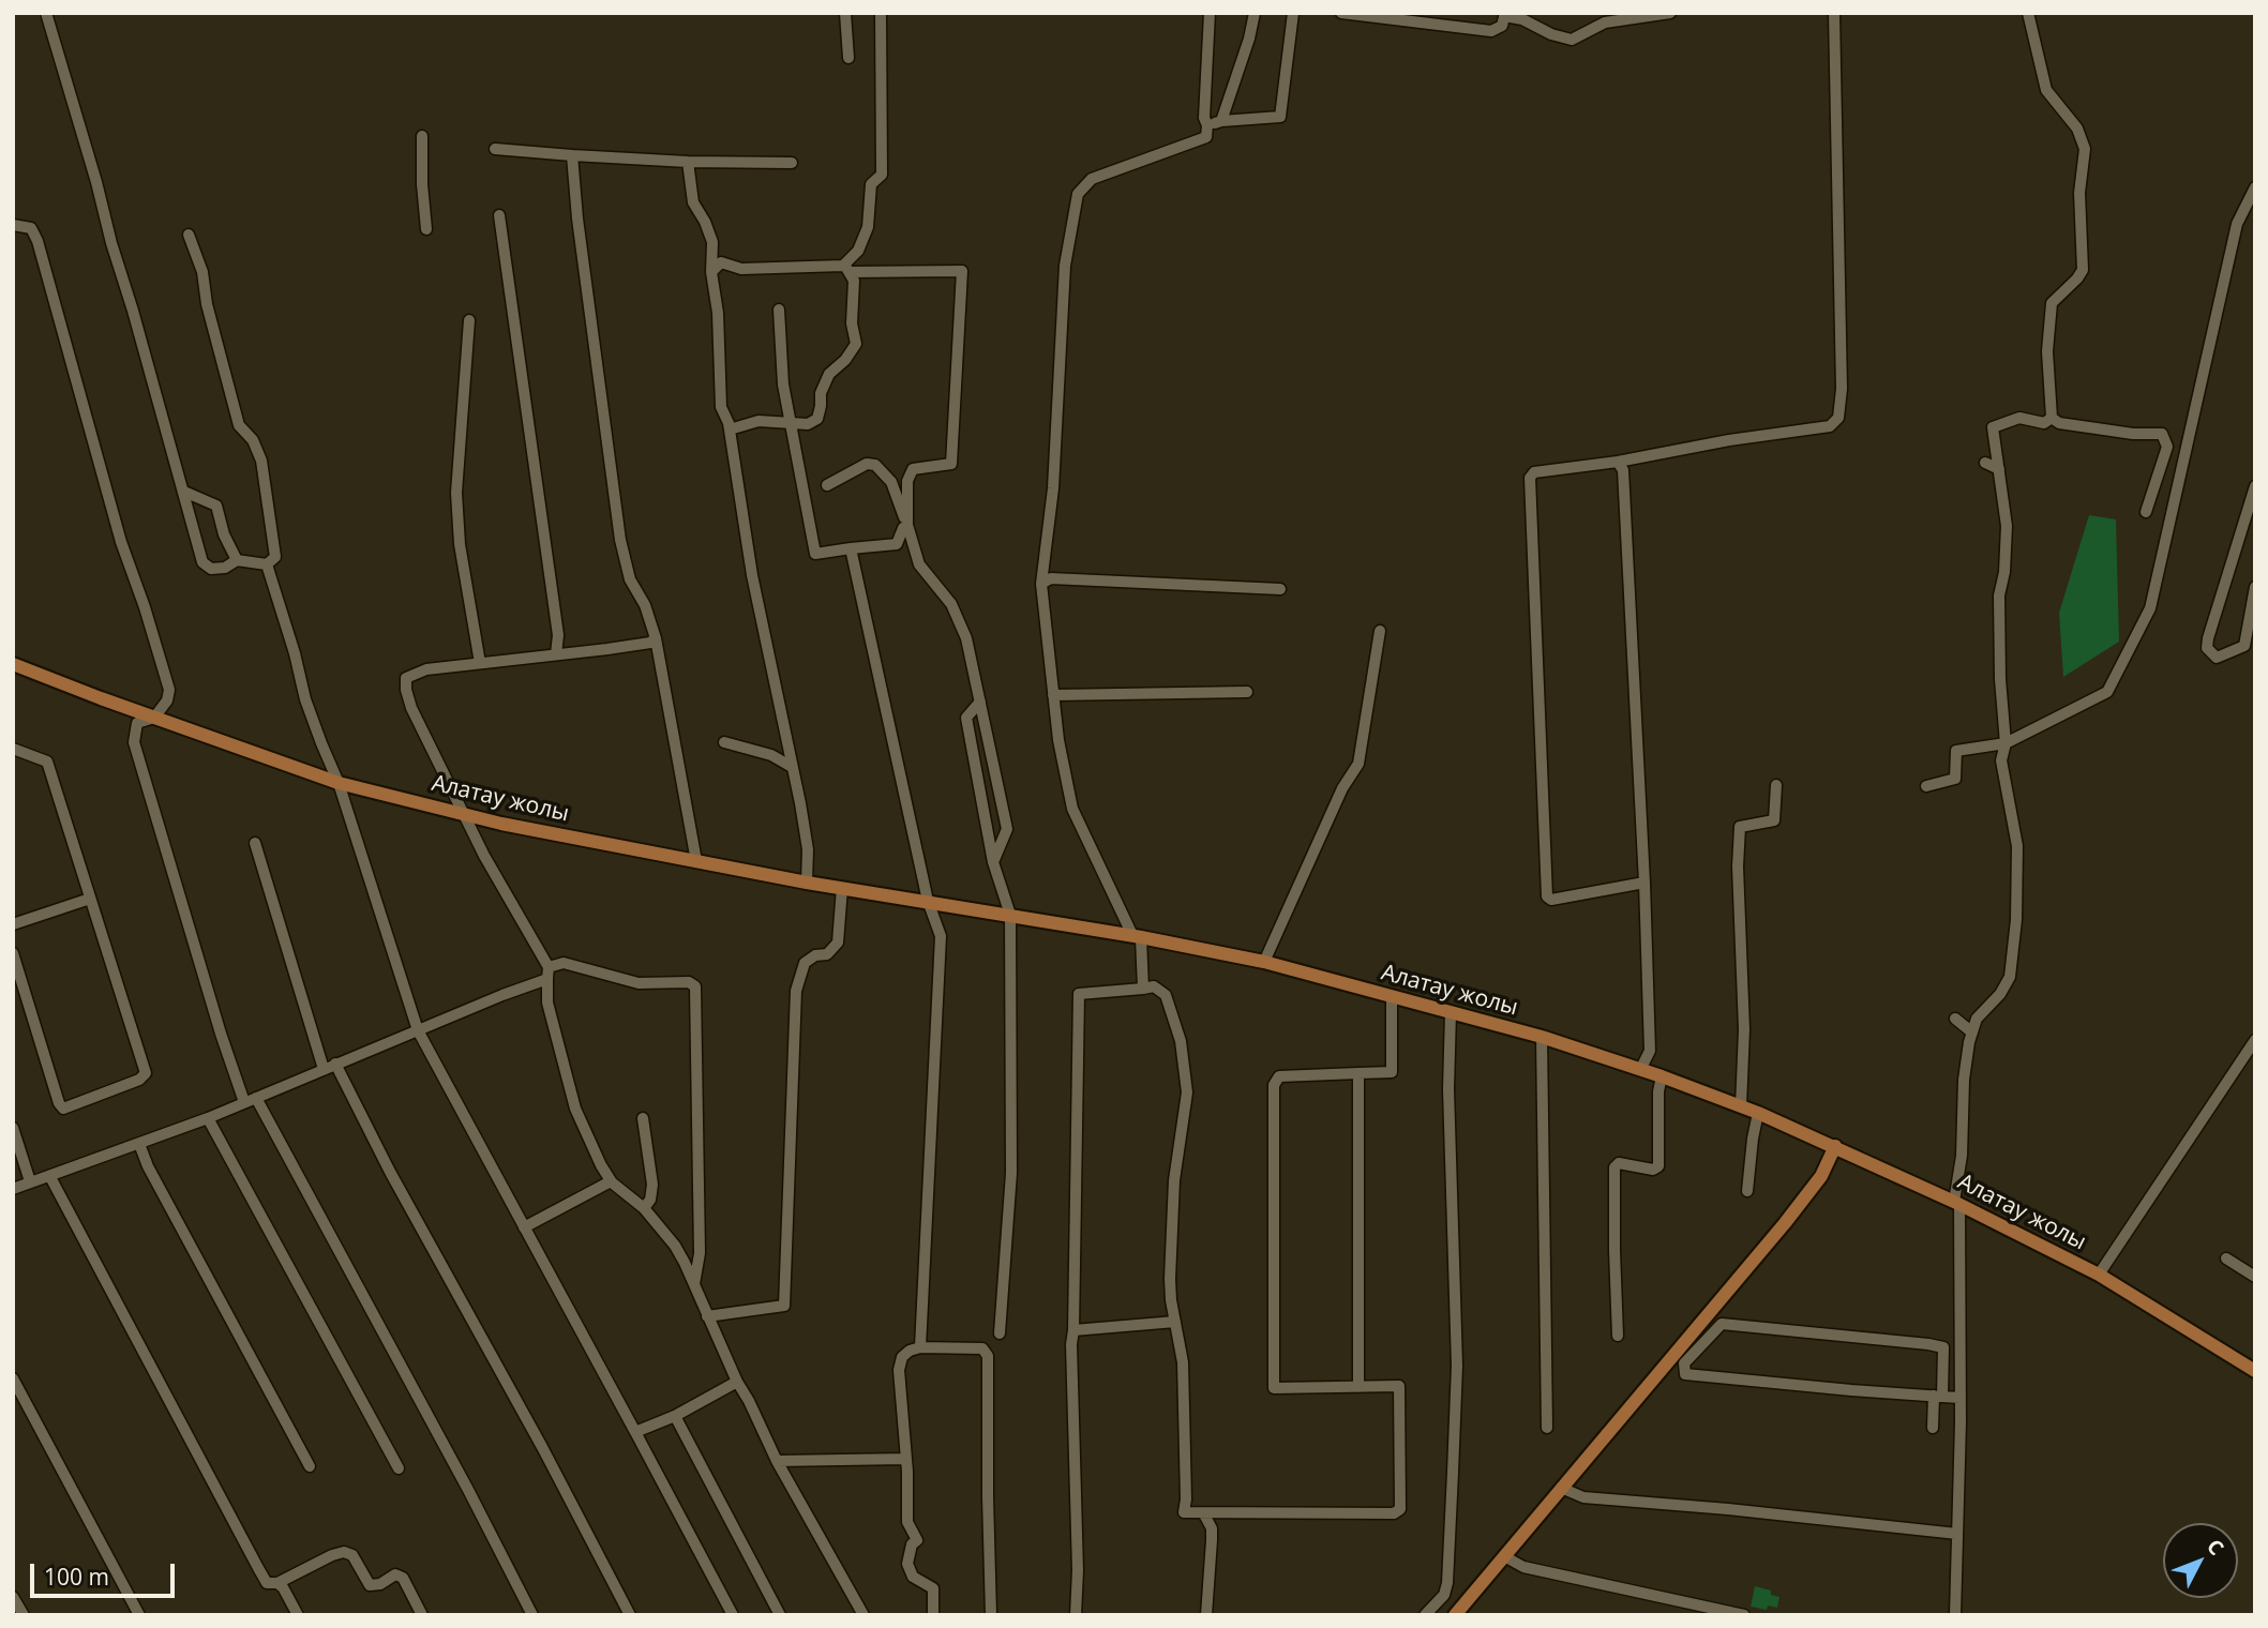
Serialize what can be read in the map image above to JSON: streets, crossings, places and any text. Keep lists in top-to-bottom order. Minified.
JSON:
{"streets":{"main road":["Алатау жолы"]},"scale_bar":"100 m","north":"top right"}
